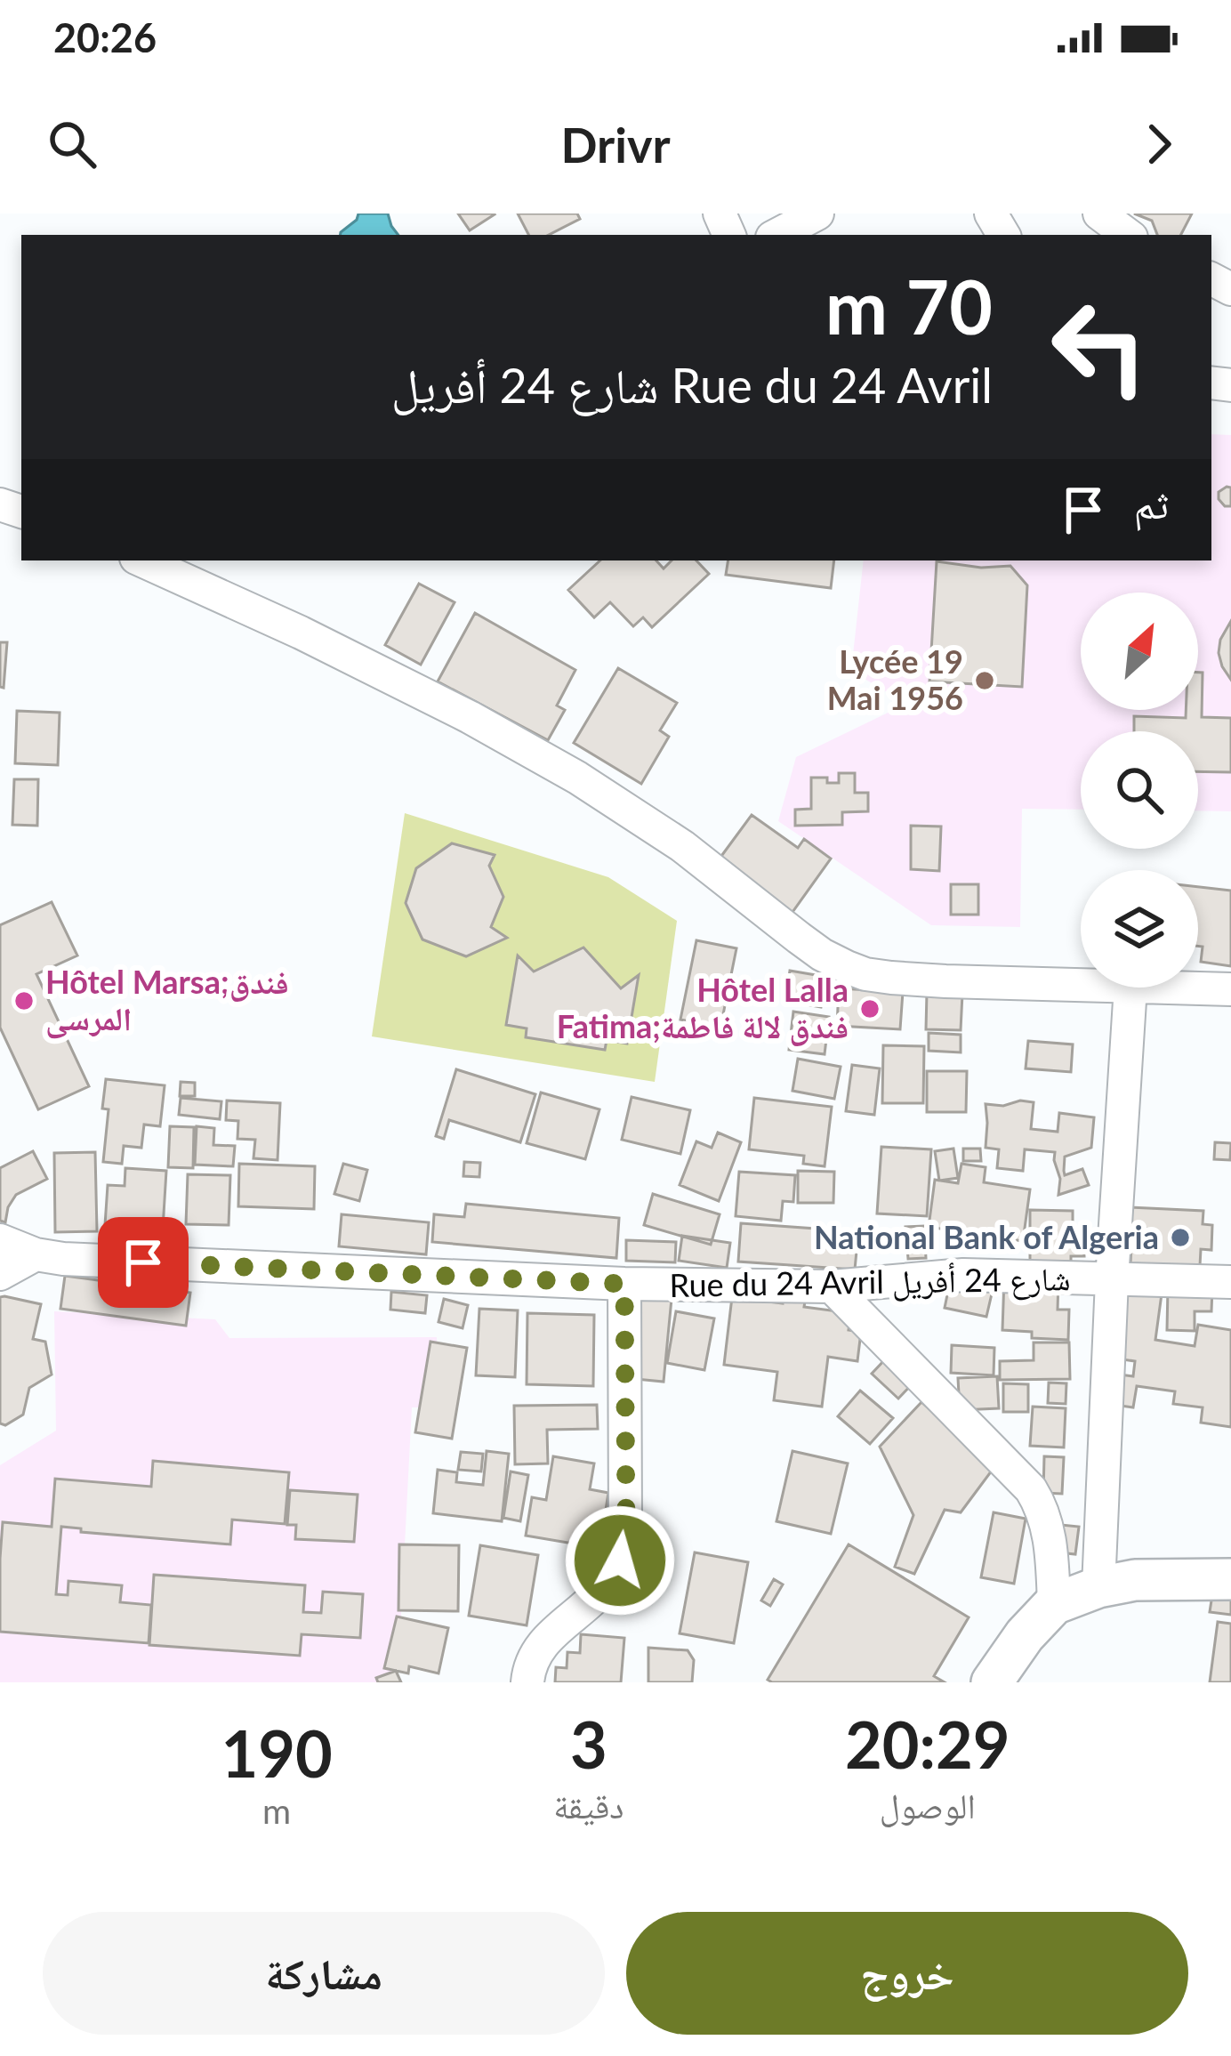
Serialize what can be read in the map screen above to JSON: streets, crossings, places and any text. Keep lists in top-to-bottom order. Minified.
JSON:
{"streets":{"street":["Rue du 24 Avril شارع 24 أفريل"]},"places":["Lycée 19 Mai 1956","Hôtel Marsa;فندق المرسى","Hôtel Lalla Fatima;فندق لالة فاطمة","National Bank of Algeria"],"north":"top right","page":{"status":"20:26","header":"Drivr","turn":["70 m","Rue du 24 Avril شارع 24 أفريل"],"then":"ثم","eta":["20:29","الوصول","3","دقيقة","190","m"],"buttons":["خروج","مشاركة"]}}
